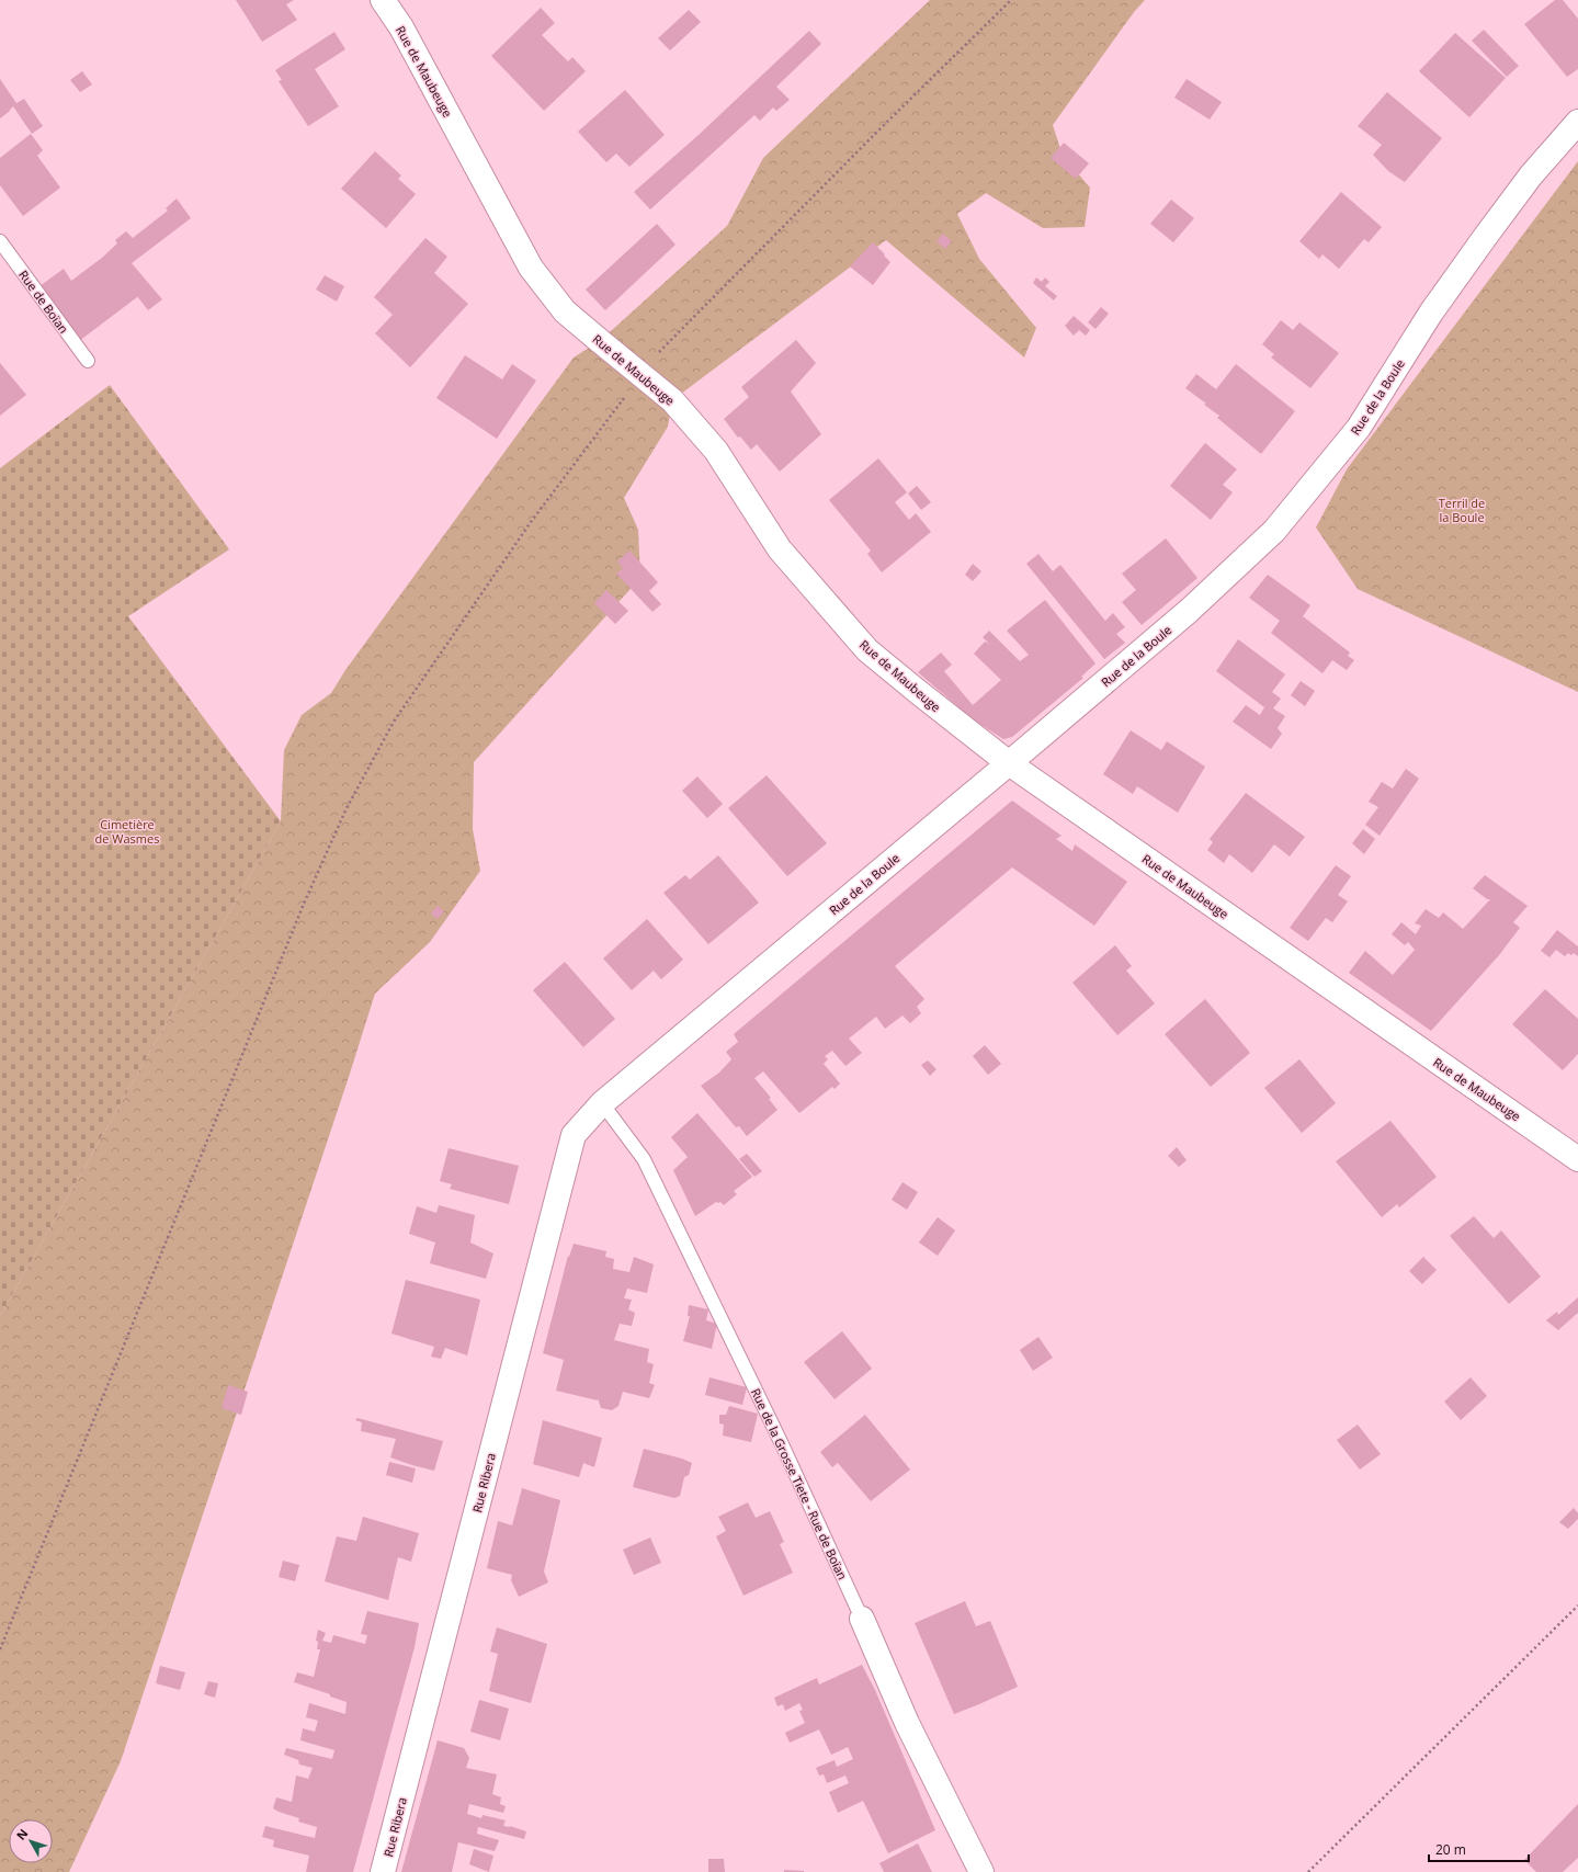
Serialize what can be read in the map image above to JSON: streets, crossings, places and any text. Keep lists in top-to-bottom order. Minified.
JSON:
{"streets":{"street":["Rue de Maubeuge","Rue de la Boule","Rue Ribera","Rue de la Grosse Tiete - Rue de Boïan"],"lane":["Rue de Boïan"]},"crossings":[["Rue de Maubeuge","Rue de la Boule"],["Rue de la Boule","Rue Ribera"],["Rue de la Boule","Rue de la Grosse Tiete - Rue de Boïan"],["Rue Ribera","Rue de la Grosse Tiete - Rue de Boïan"]],"parks":["Terril de la Boule","Cimetière de Wasmes"],"scale_bar":"20 m","north":"top left"}
